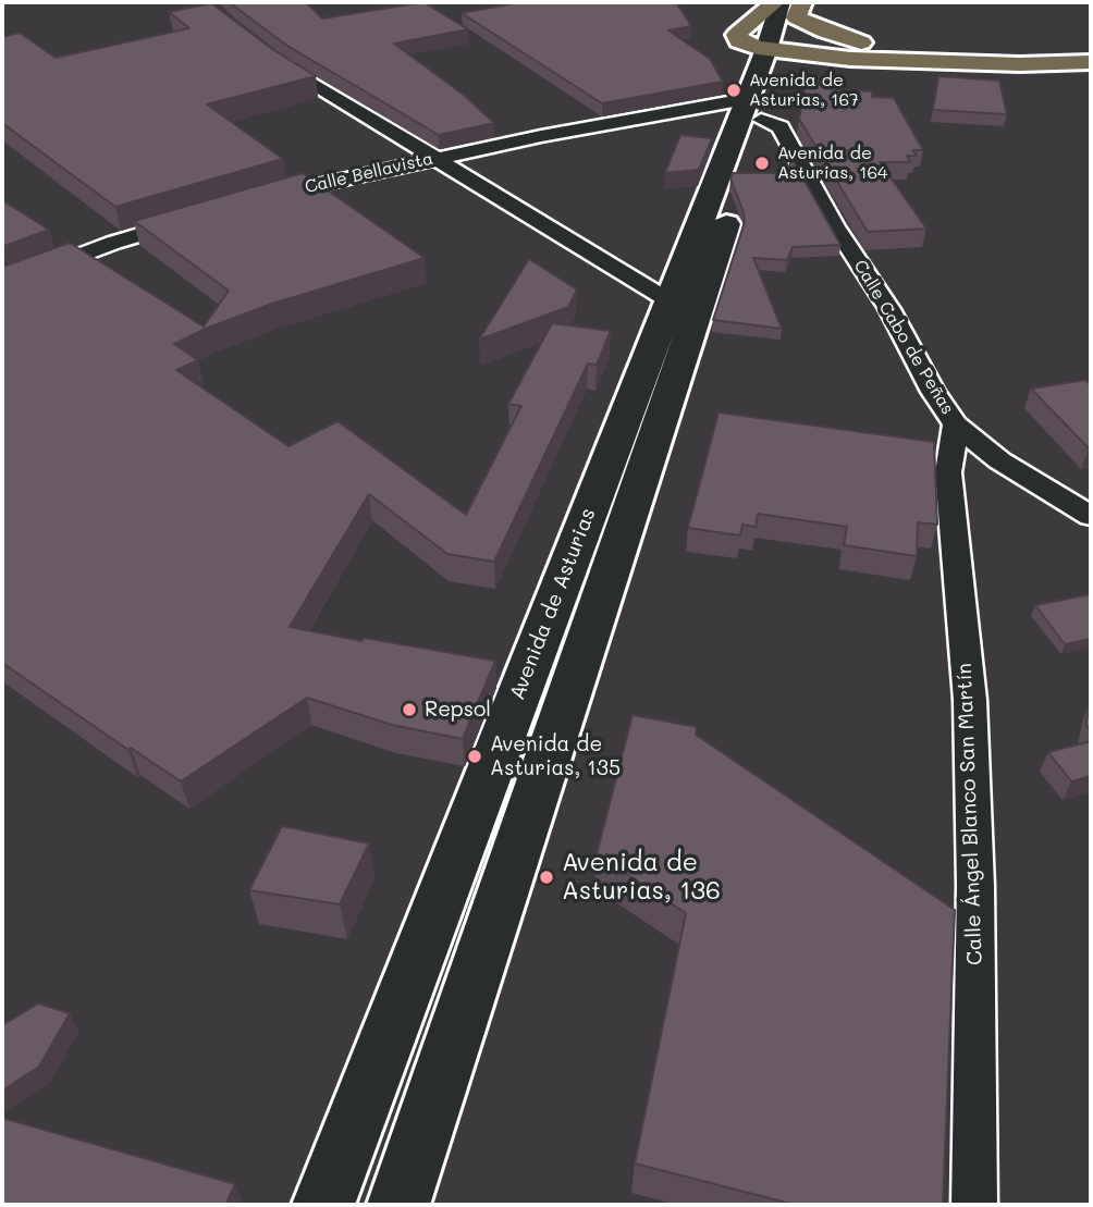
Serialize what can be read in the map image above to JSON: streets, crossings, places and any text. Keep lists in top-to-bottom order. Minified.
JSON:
{"streets":{"main road":["Avenida de Asturias"],"street":["Calle Bellavista","Calle Cabo de Peñas","Calle Ángel Blanco San Martín"]},"crossings":[["Calle Bellavista","Calle Cabo de Peñas"],["Calle Bellavista","Avenida de Asturias"],["Calle Cabo de Peñas","Avenida de Asturias"],["Calle Cabo de Peñas","Calle Ángel Blanco San Martín"]],"places":["Avenida de Asturias, 167","Avenida de Asturias, 164","Repsol","Avenida de Asturias, 135","Avenida de Asturias, 136"]}
